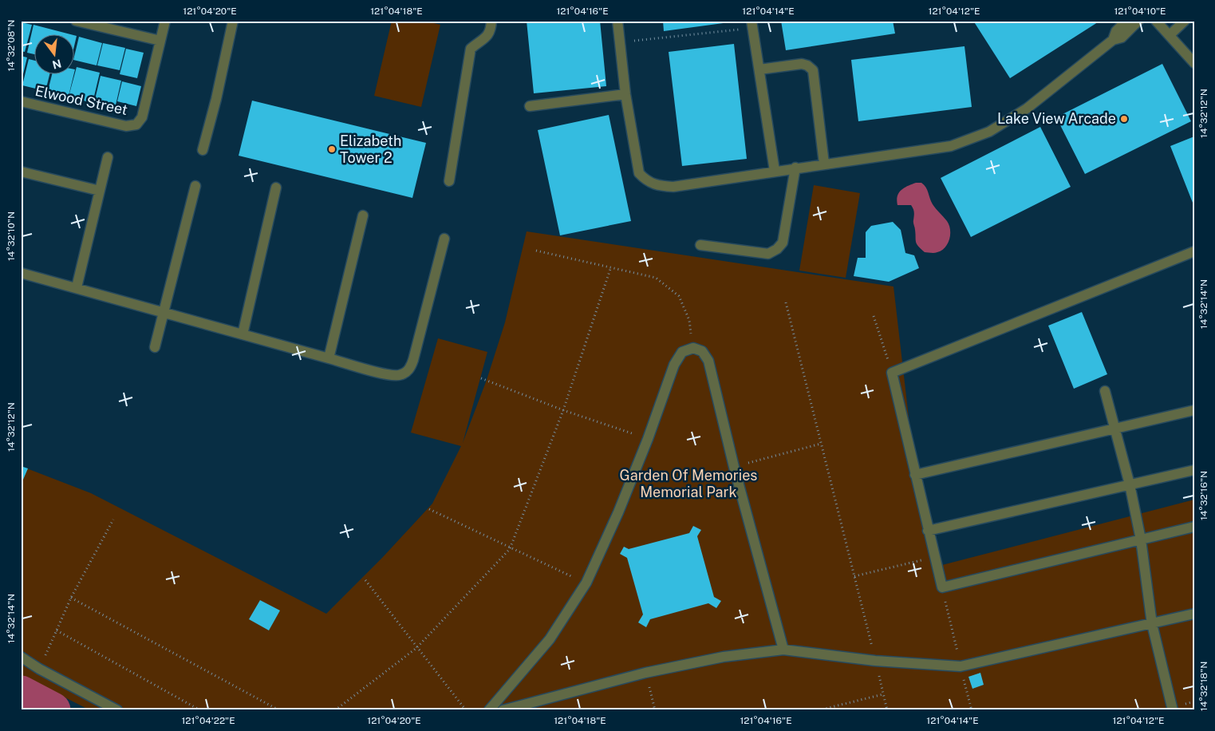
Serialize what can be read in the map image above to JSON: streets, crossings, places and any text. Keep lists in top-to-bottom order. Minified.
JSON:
{"streets":{"street":["Elwood Street"]},"parks":["Garden Of Memories Memorial Park"],"places":["Lake View Arcade","Elizabeth Tower 2"],"north":"bottom","coordinates":["121°04'20\"E","121°04'18\"E","121°04'16\"E","121°04'14\"E","121°04'12\"E","121°04'10\"E","14°32'08\"N","14°32'12\"N","14°32'10\"N","14°32'14\"N","14°32'16\"N","14°32'18\"N","121°04'22\"E"]}
